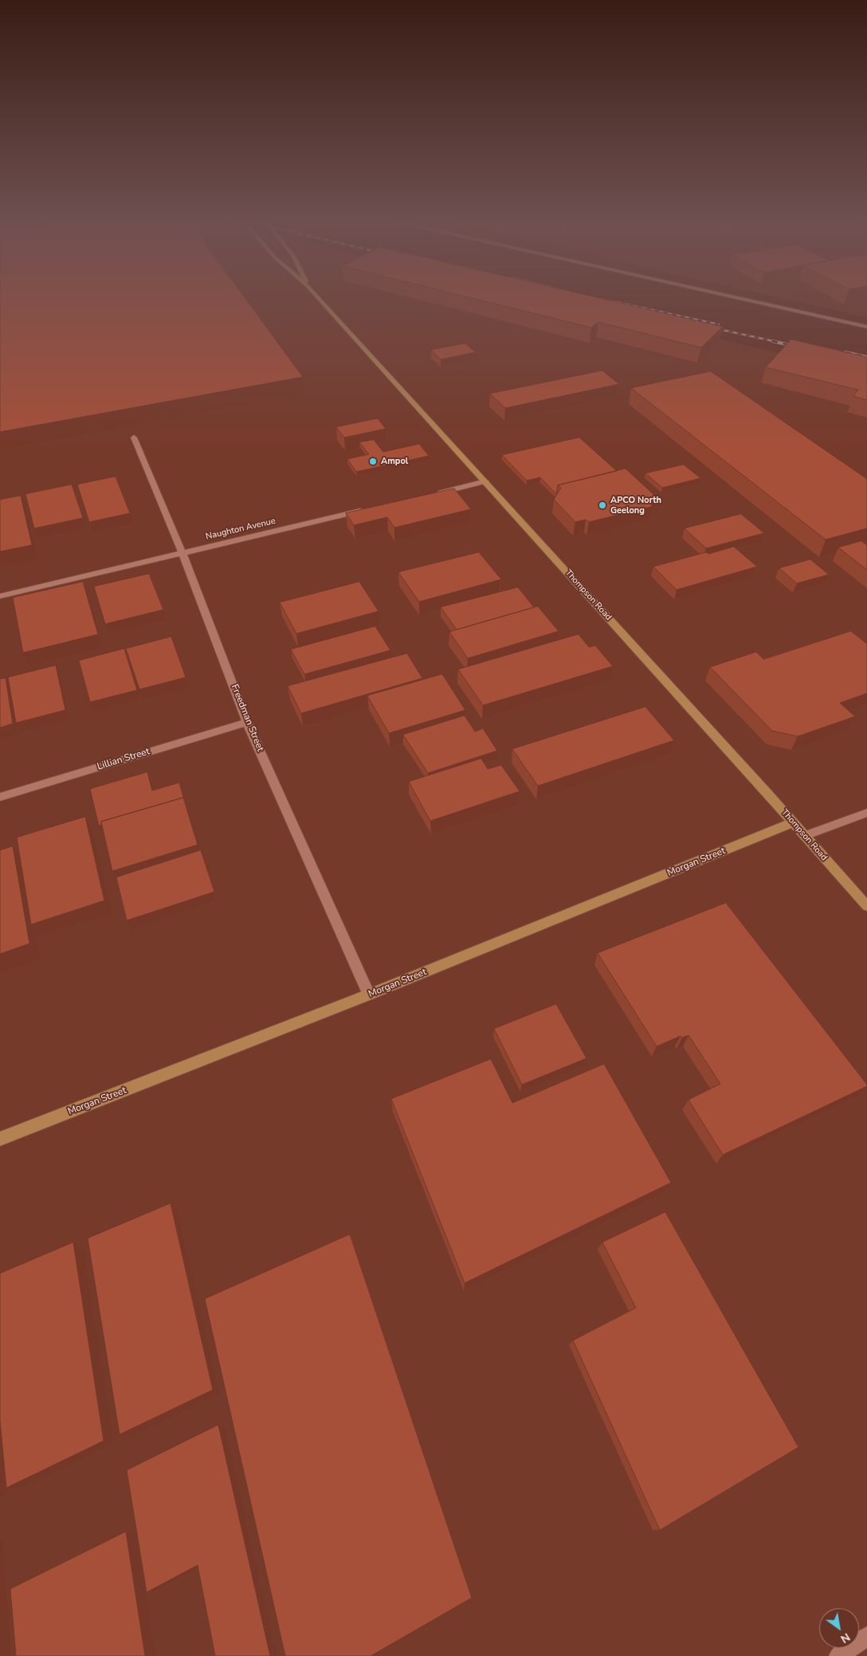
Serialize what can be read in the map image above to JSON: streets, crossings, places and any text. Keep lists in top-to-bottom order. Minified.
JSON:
{"streets":{"main road":["Thompson Road","Morgan Street"],"street":["Naughton Avenue","Freedman Street","Lillian Street"]},"crossings":[["Naughton Avenue","Freedman Street"],["Thompson Road","Morgan Street"],["Freedman Street","Lillian Street"],["Freedman Street","Morgan Street"]],"places":["Ampol","APCO North Geelong"],"north":"bottom right"}
